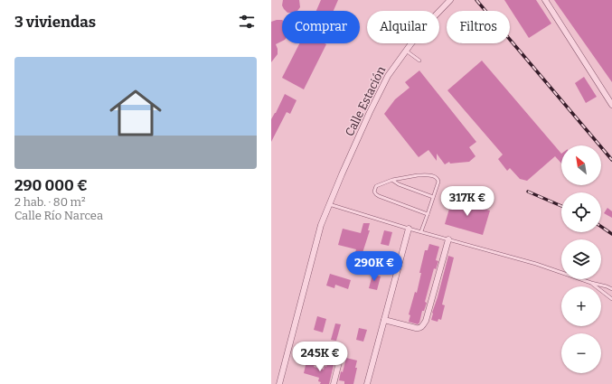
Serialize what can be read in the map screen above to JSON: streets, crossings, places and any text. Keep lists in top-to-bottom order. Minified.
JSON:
{"streets":{"street":["Calle Estación"]},"north":"top left","page":{"heading":"3 viviendas","chip":["Comprar","Alquilar","Filtros"],"list":[{"name":"290 000 €","note":"2 hab. · 80 m² · Calle Río Narcea"}],"map_buttons":["+","−"],"price":["317K €","290K €","245K €"]}}
